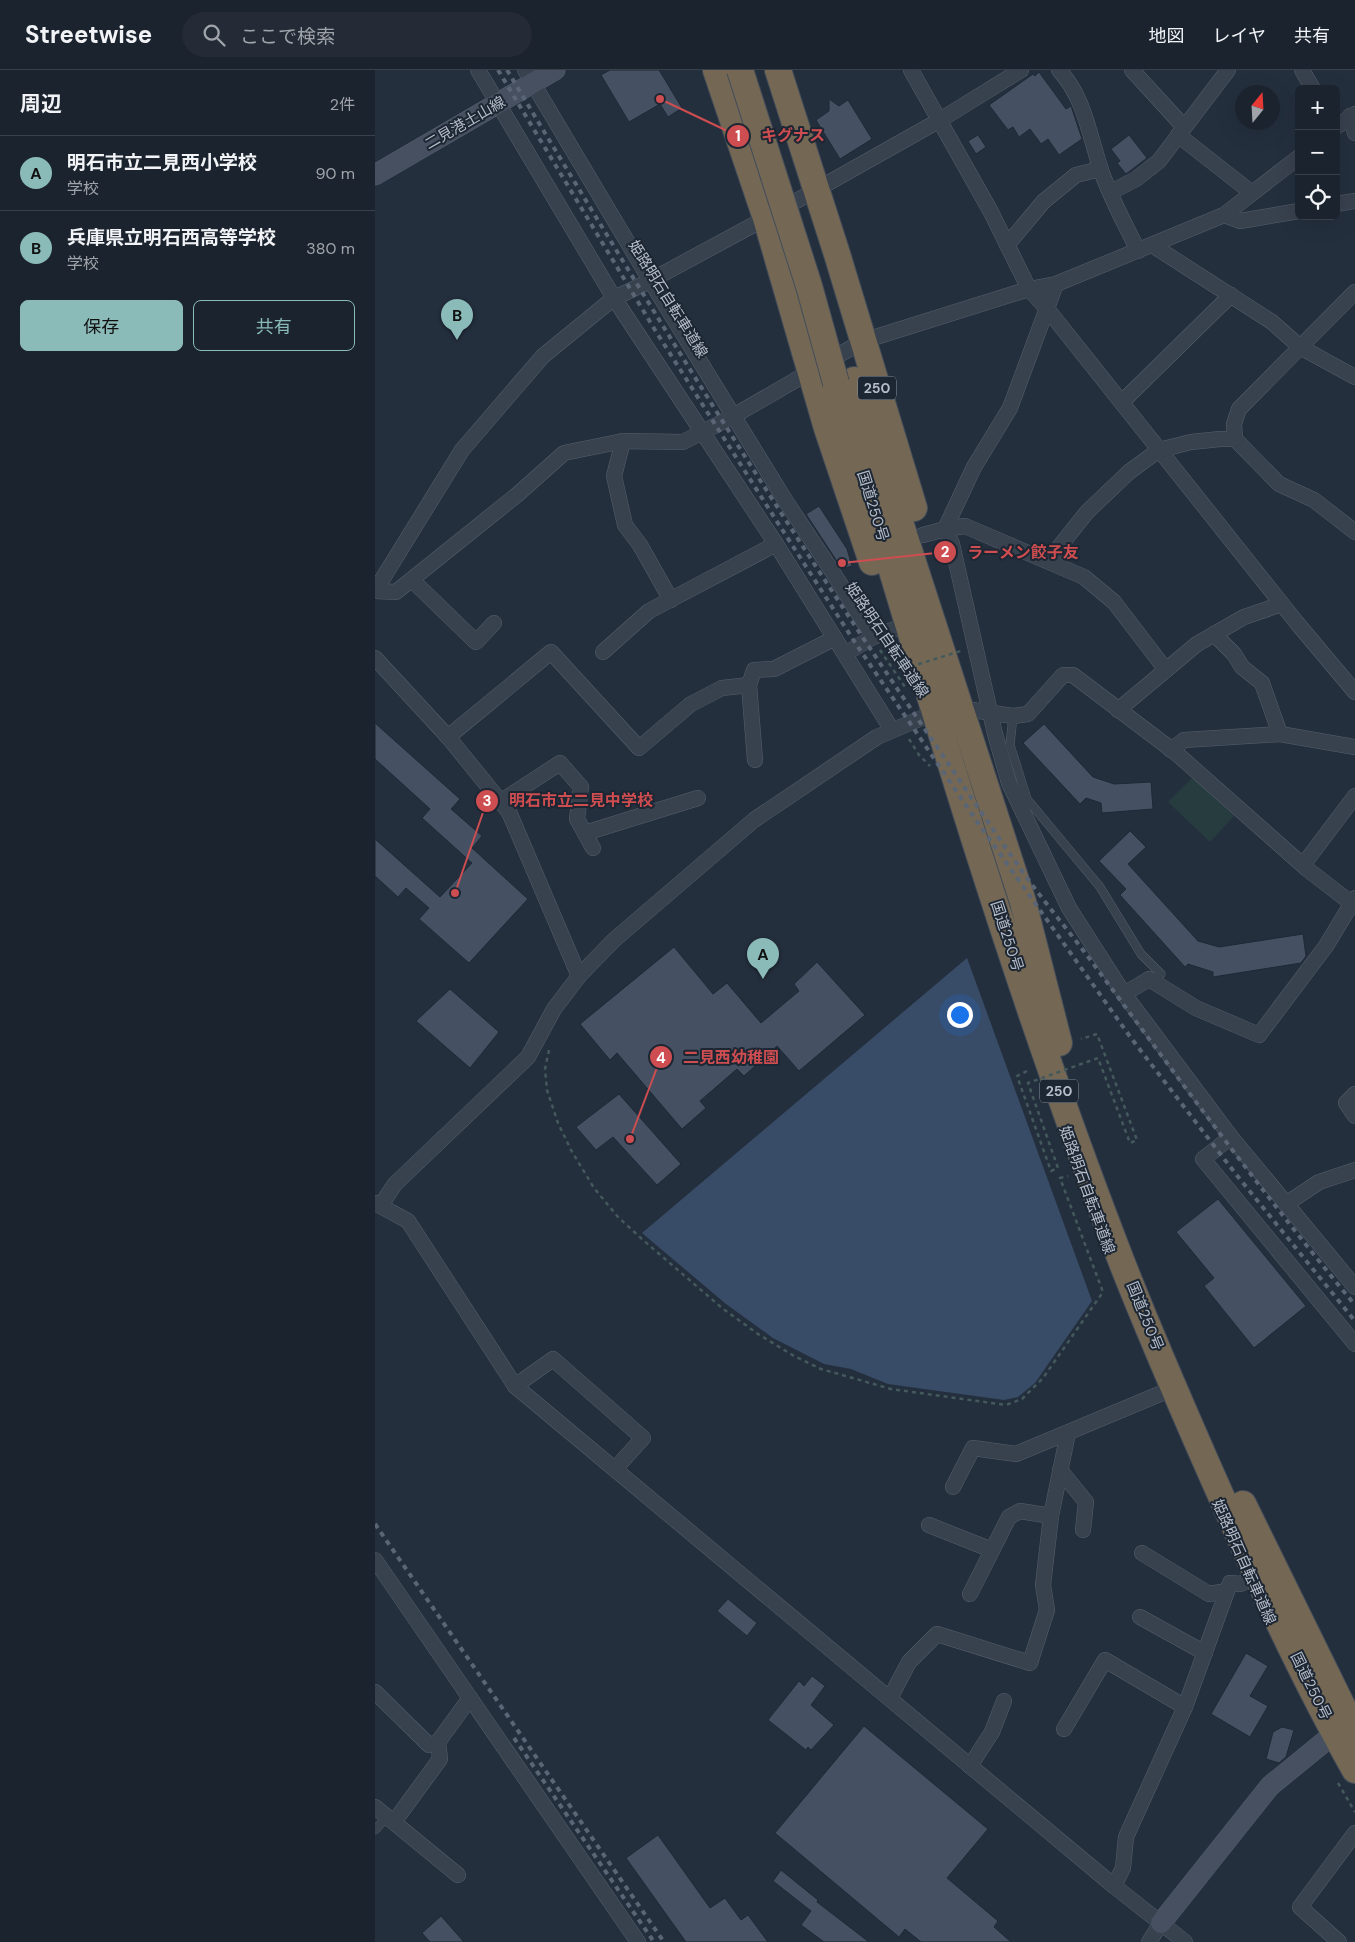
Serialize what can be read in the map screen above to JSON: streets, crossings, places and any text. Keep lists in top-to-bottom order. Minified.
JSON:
{"streets":{"highway":["250","国道250号"],"street":["二見港土山線"],"path":["姫路明石自転車道線"]},"crossings":[["姫路明石自転車道線","250"],["姫路明石自転車道線","国道250号"],["250","国道250号"]],"places":["キグナス","ラーメン餃子友","明石市立二見中学校","二見西幼稚園"],"north":"top","page":{"header":"Streetwise","search":"ここで検索","nav":["地図","レイヤ","共有"],"heading":["周辺","2件"],"map_buttons":["+","−"],"list":[{"mark":"A","name":"明石市立二見西小学校","note":"学校","value":"90 m"},{"mark":"B","name":"兵庫県立明石西高等学校","note":"学校","value":"380 m"}],"buttons":["保存","共有"],"pins":["B","A"]}}
